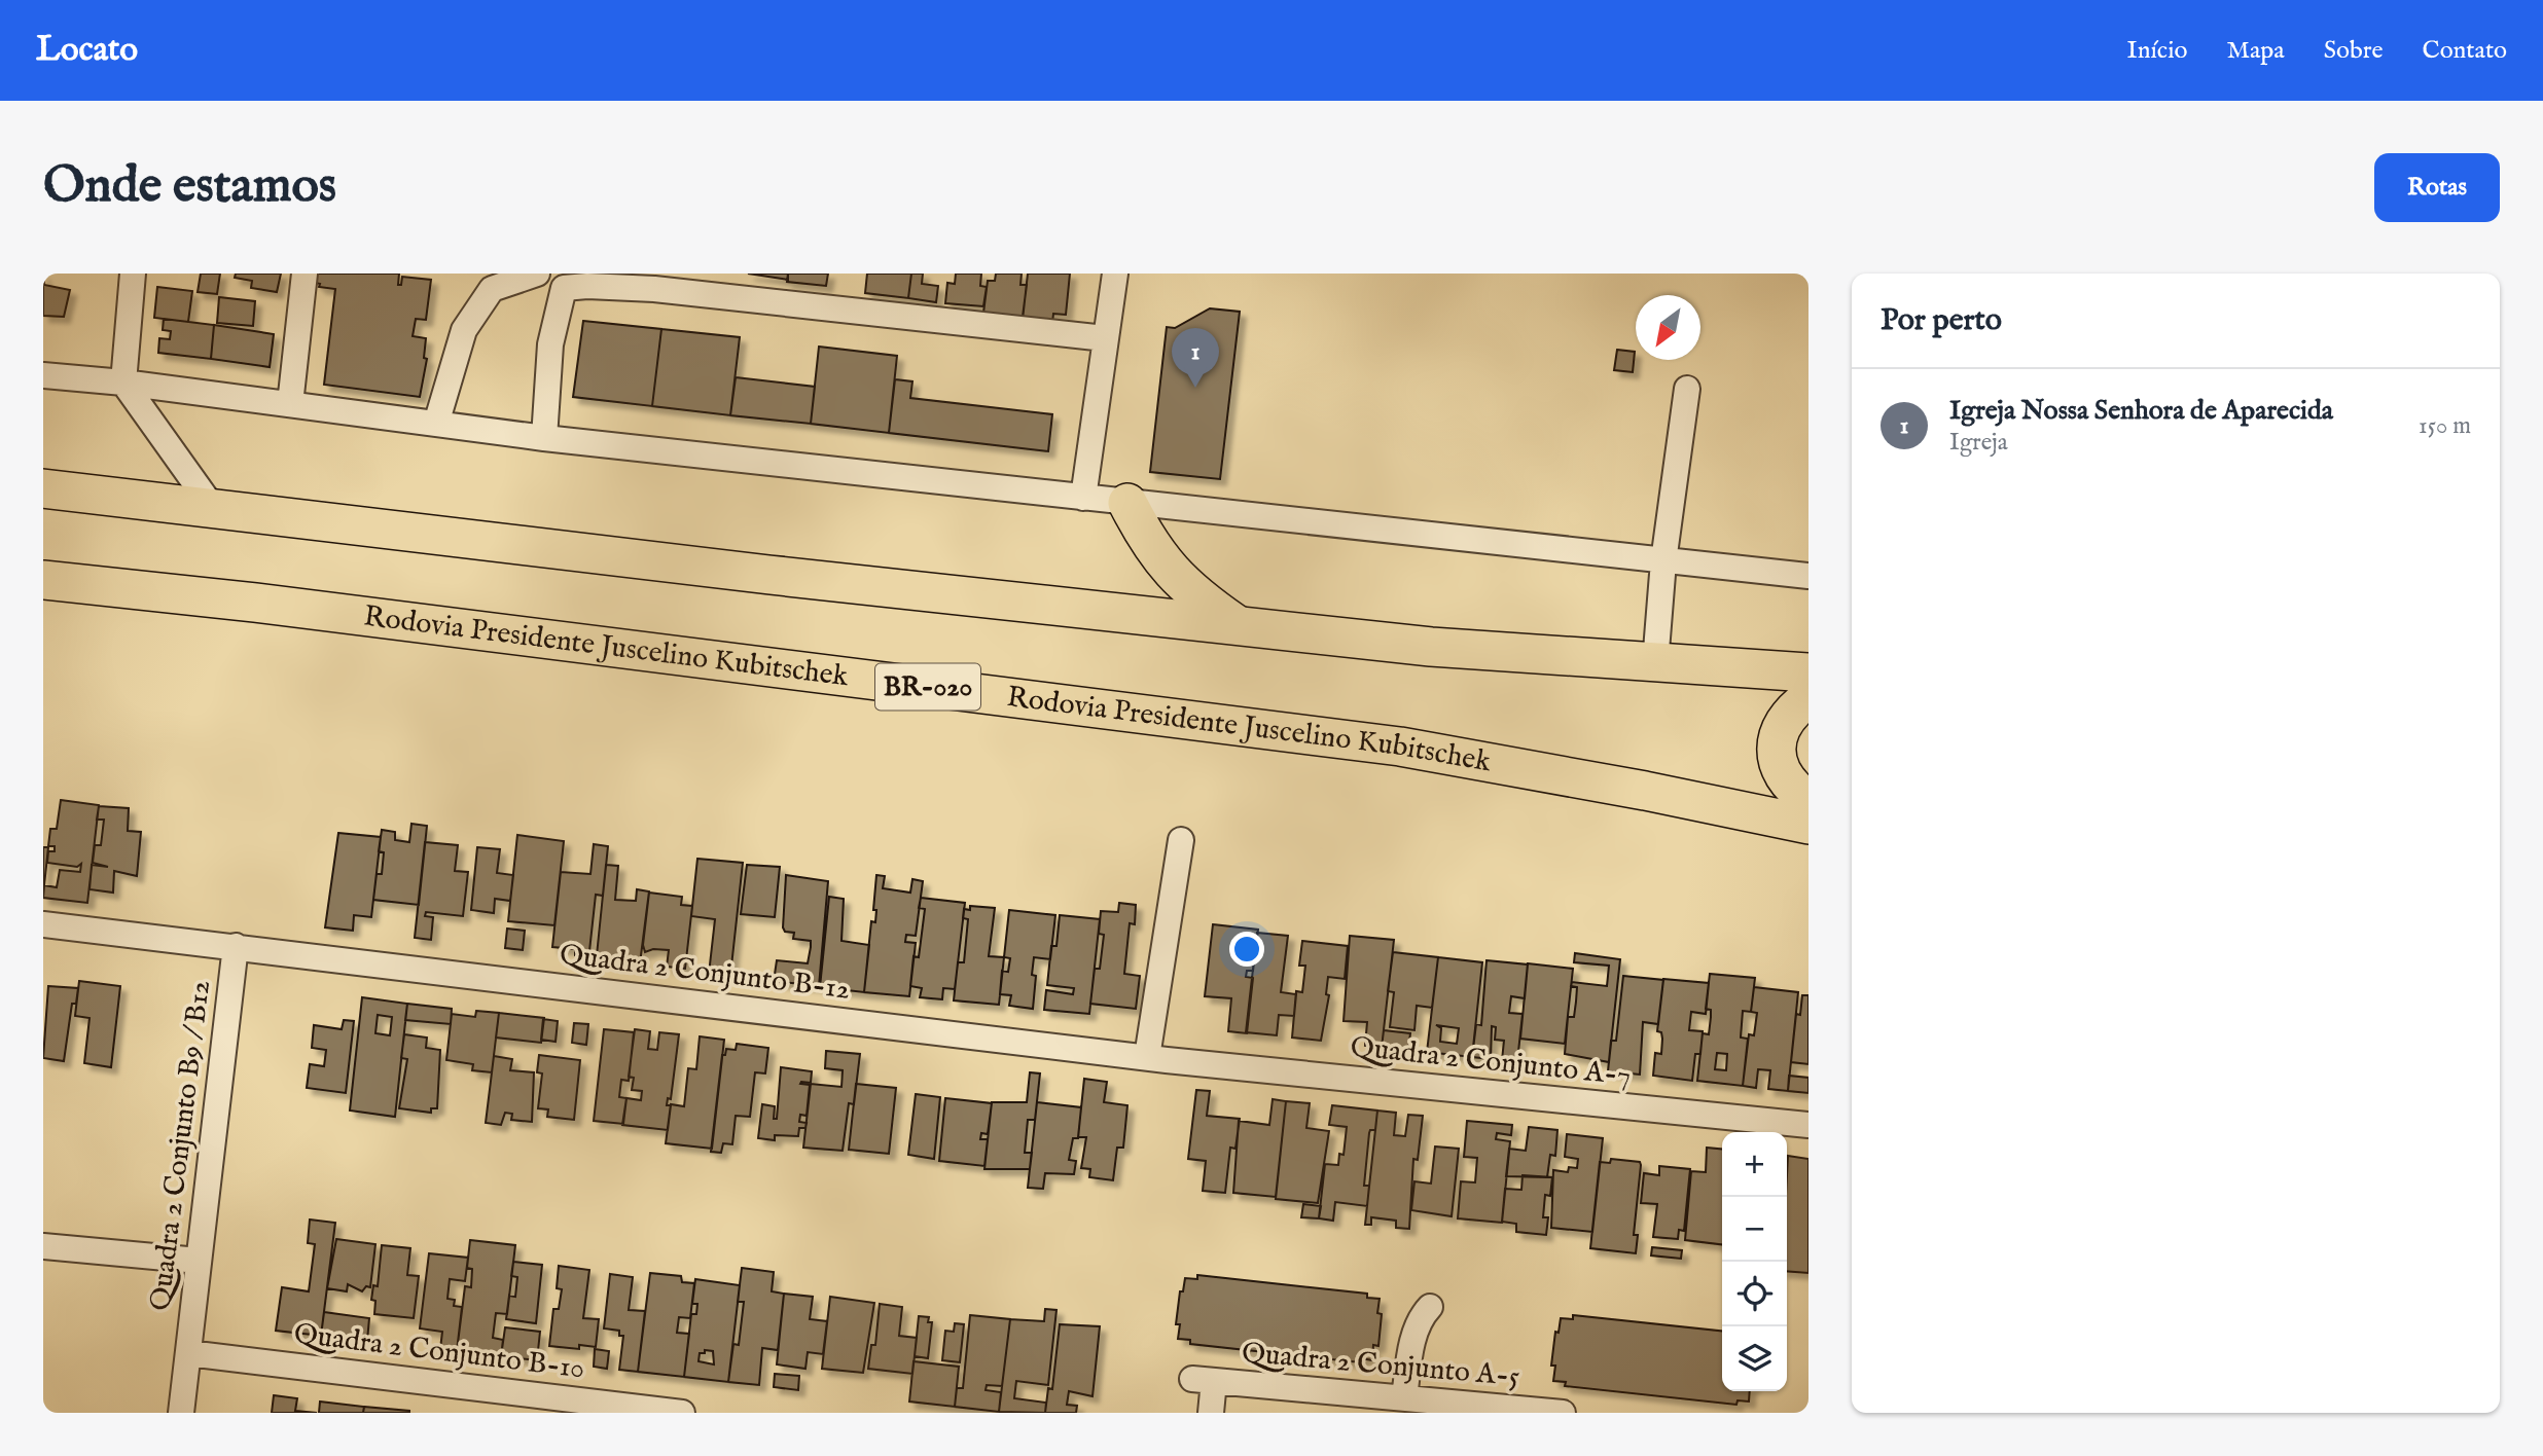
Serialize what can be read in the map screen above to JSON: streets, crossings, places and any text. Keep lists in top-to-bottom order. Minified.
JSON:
{"streets":{"highway":["Rodovia Presidente Juscelino Kubitschek","BR-020"],"street":["Quadra 2 Conjunto B-12","Quadra 2 Conjunto A-7","Quadra 2 Conjunto B9 / B12","Quadra 2 Conjunto B-10","Quadra 2 Conjunto A-5"]},"crossings":[["Quadra 2 Conjunto B-12","Quadra 2 Conjunto A-7"],["Quadra 2 Conjunto B-12","Quadra 2 Conjunto B9 / B12"],["Quadra 2 Conjunto B9 / B12","Quadra 2 Conjunto B-10"]],"north":"bottom left","page":{"header":"Locato","nav":["Início","Mapa","Sobre","Contato"],"buttons":"Rotas","title":"Onde estamos","heading":"Por perto","pins":"1","list":[{"mark":"1","name":"Igreja Nossa Senhora de Aparecida","note":"Igreja","value":"150 m"}],"map_buttons":["+","−"]}}
